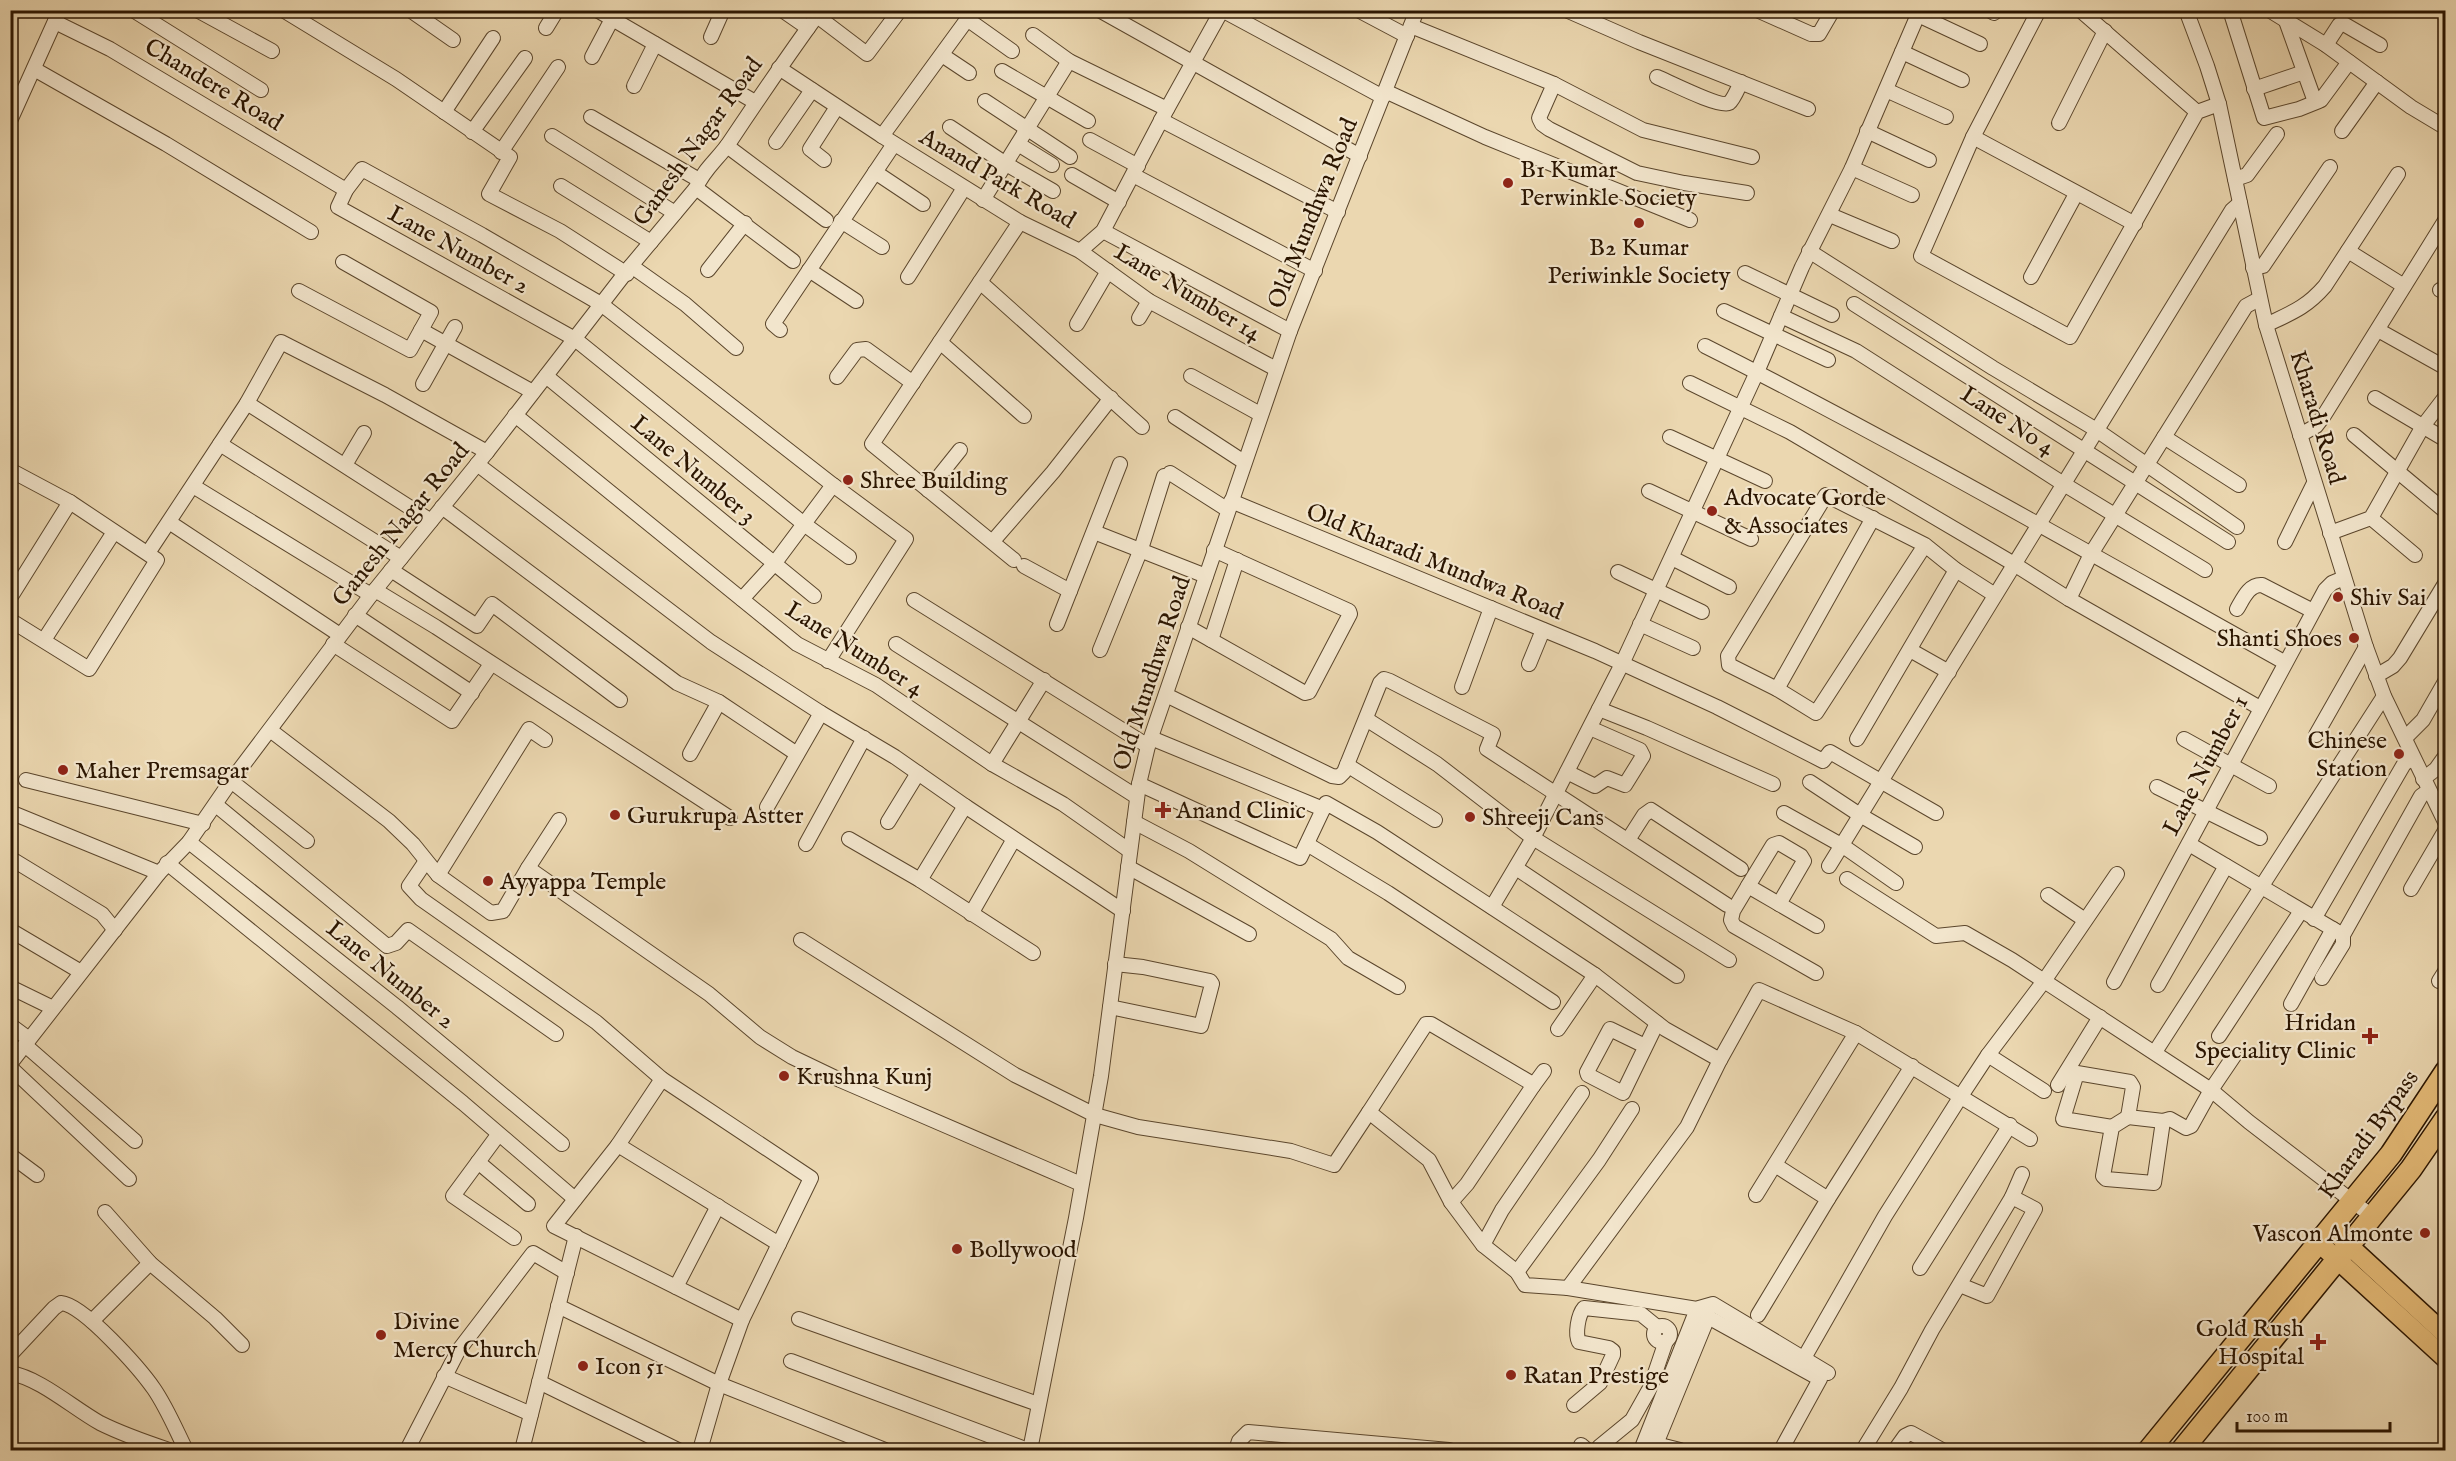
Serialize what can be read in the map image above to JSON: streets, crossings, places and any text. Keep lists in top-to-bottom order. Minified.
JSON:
{"streets":{"highway":["Kharadi Bypass"],"street":["Chandere Road","Ganesh Nagar Road","Anand Park Road","Old Mundhwa Road","Lane Number 2","Lane Number 14","Kharadi Road","Lane No 4","Lane Number 3","Old Kharadi Mundwa Road","Lane Number 4","Lane Number 1"]},"crossings":[["Chandere Road","Lane Number 2"],["Ganesh Nagar Road","Anand Park Road"],["Ganesh Nagar Road","Lane Number 2"],["Ganesh Nagar Road","Lane Number 3"],["Ganesh Nagar Road","Lane Number 4"],["Anand Park Road","Lane Number 14"],["Old Mundhwa Road","Lane Number 14"],["Old Mundhwa Road","Old Kharadi Mundwa Road"],["Old Mundhwa Road","Lane Number 4"],["Kharadi Road","Lane Number 1"]],"places":{"other":["B1 Kumar Perwinkle Society","B2 Kumar Periwinkle Society","Shree Building","Advocate Gorde & Associates","Shiv Sai","Shanti Shoes","Chinese Station","Maher Premsagar","Gurukrupa Astter","Shreeji Cans","Ayyappa Temple","Krushna Kunj","Vascon Almonte","Bollywood","Divine Mercy Church","Icon 51","Ratan Prestige"],"health":["Anand Clinic","Hridan Speciality Clinic","Gold Rush Hospital"]},"scale_bar":"100 m"}
